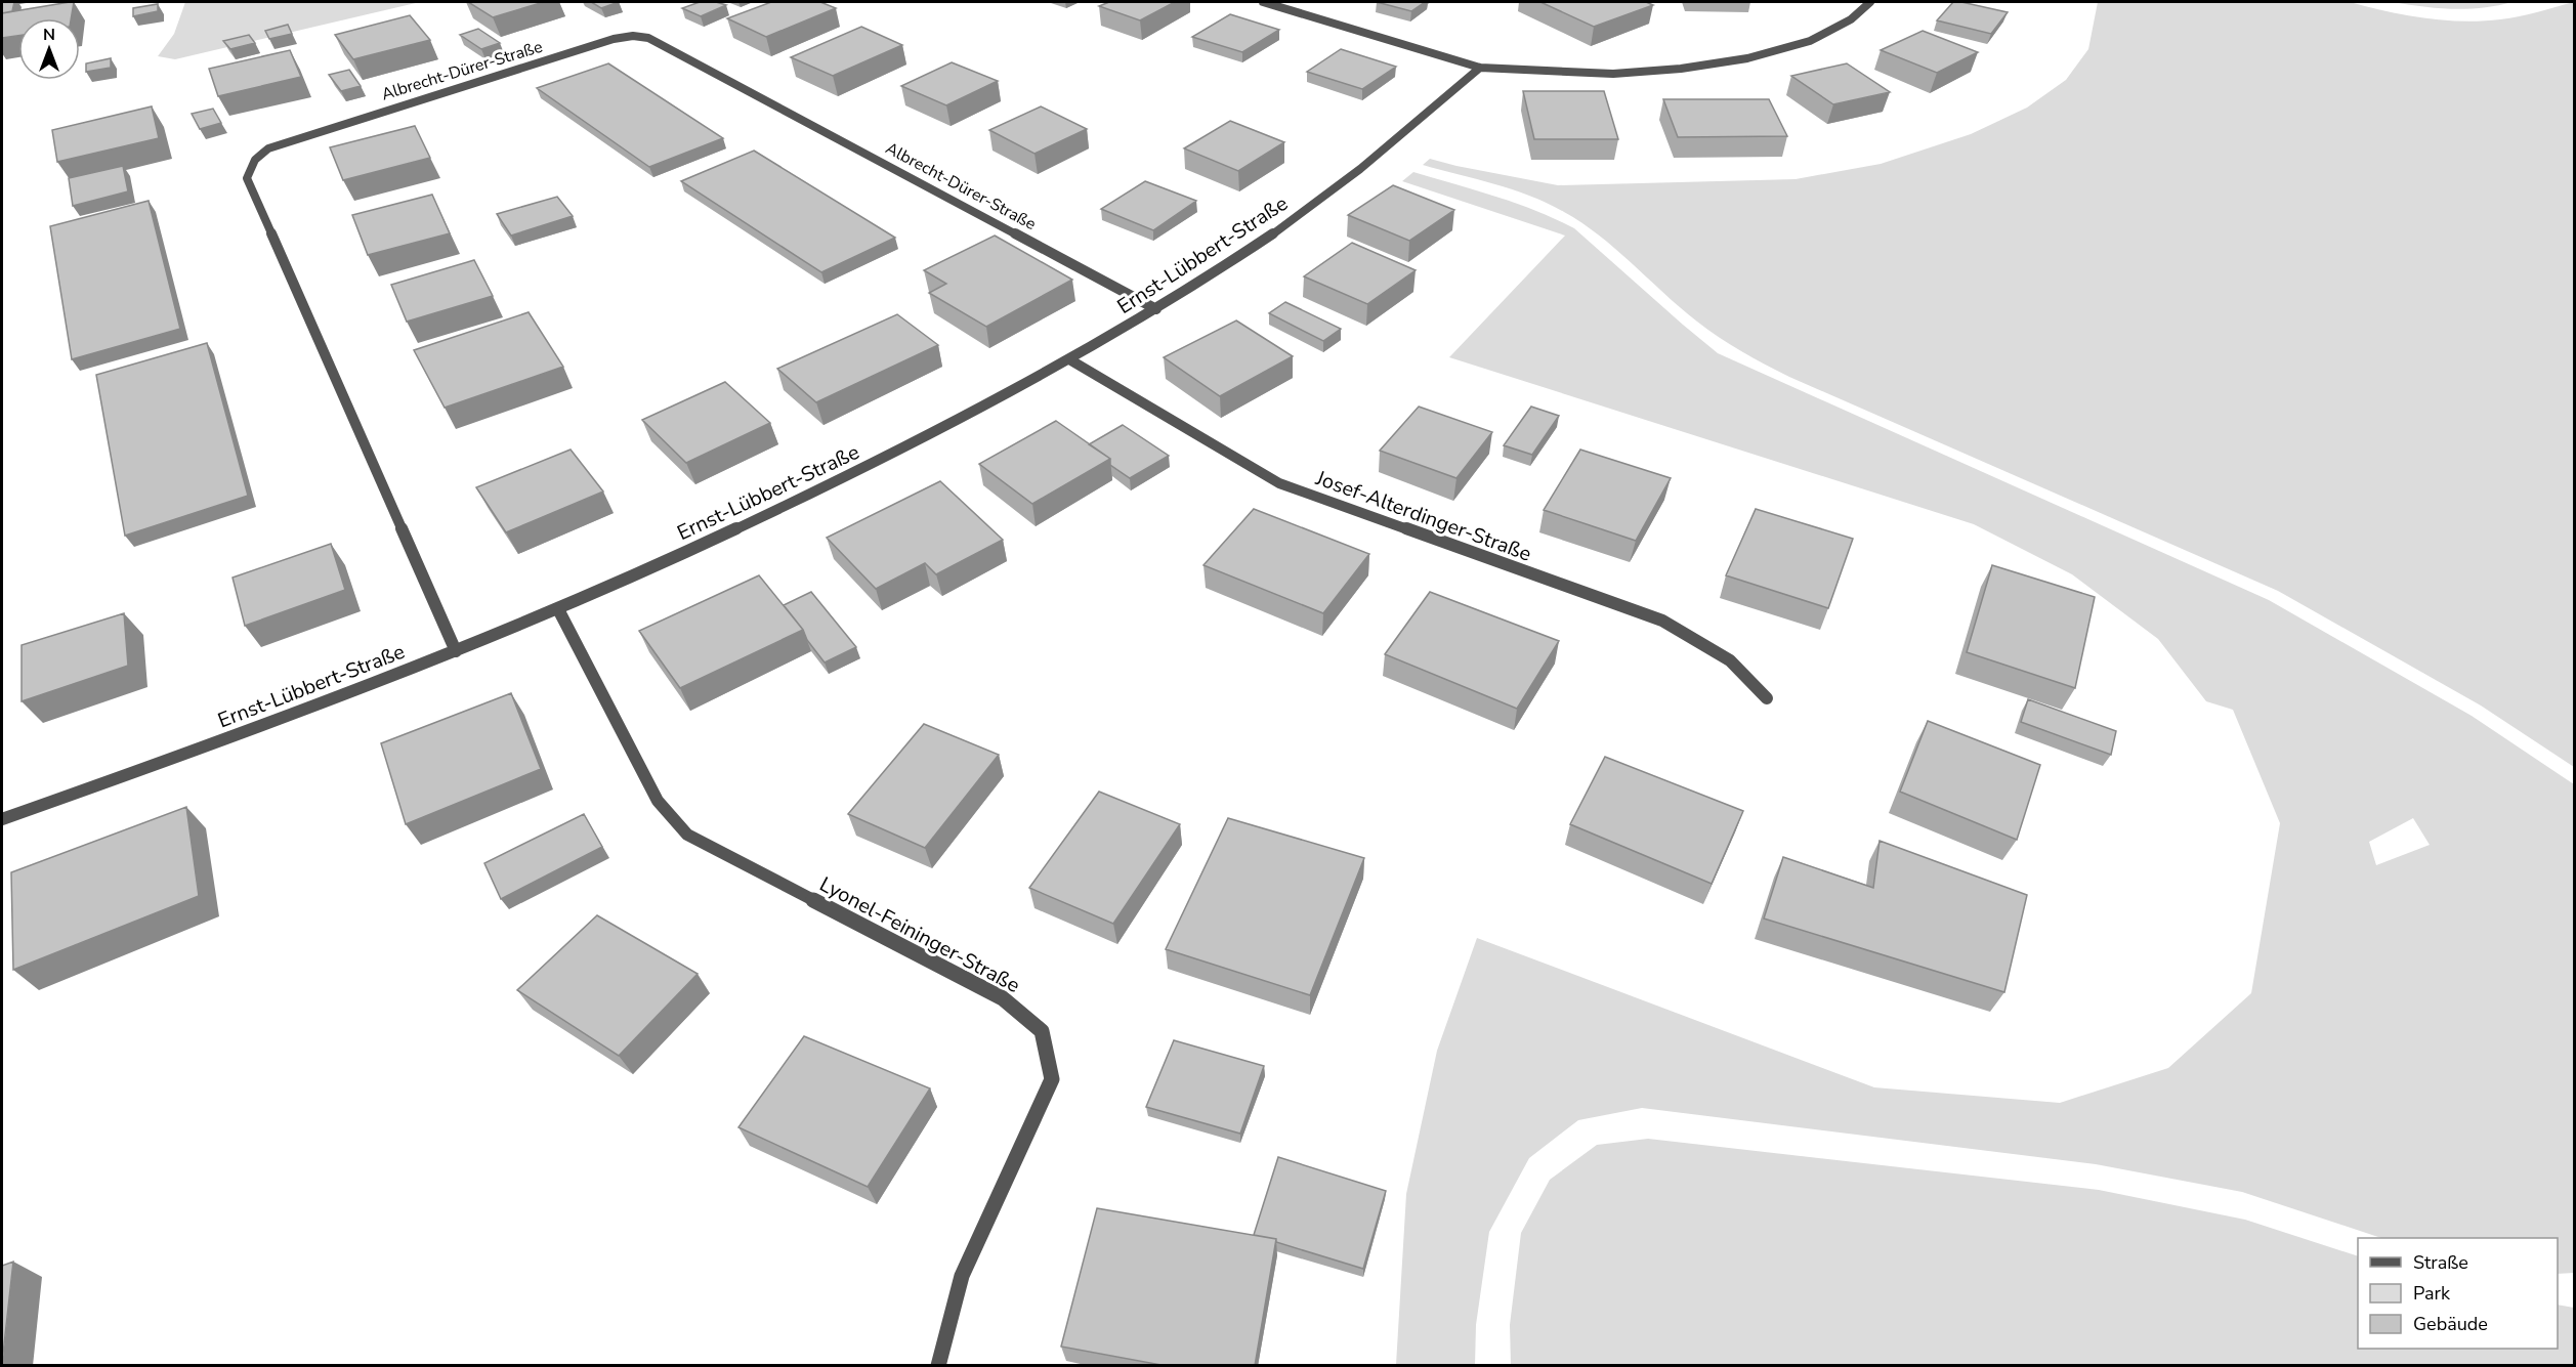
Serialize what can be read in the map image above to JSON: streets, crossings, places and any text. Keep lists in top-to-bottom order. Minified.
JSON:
{"streets":{"street":["Albrecht-Dürer-Straße","Ernst-Lübbert-Straße","Josef-Alterdinger-Straße","Lyonel-Feininger-Straße"]},"crossings":[["Albrecht-Dürer-Straße","Ernst-Lübbert-Straße"],["Ernst-Lübbert-Straße","Josef-Alterdinger-Straße"],["Ernst-Lübbert-Straße","Lyonel-Feininger-Straße"]],"legend":["Straße","Park","Gebäude"],"north":"top"}
